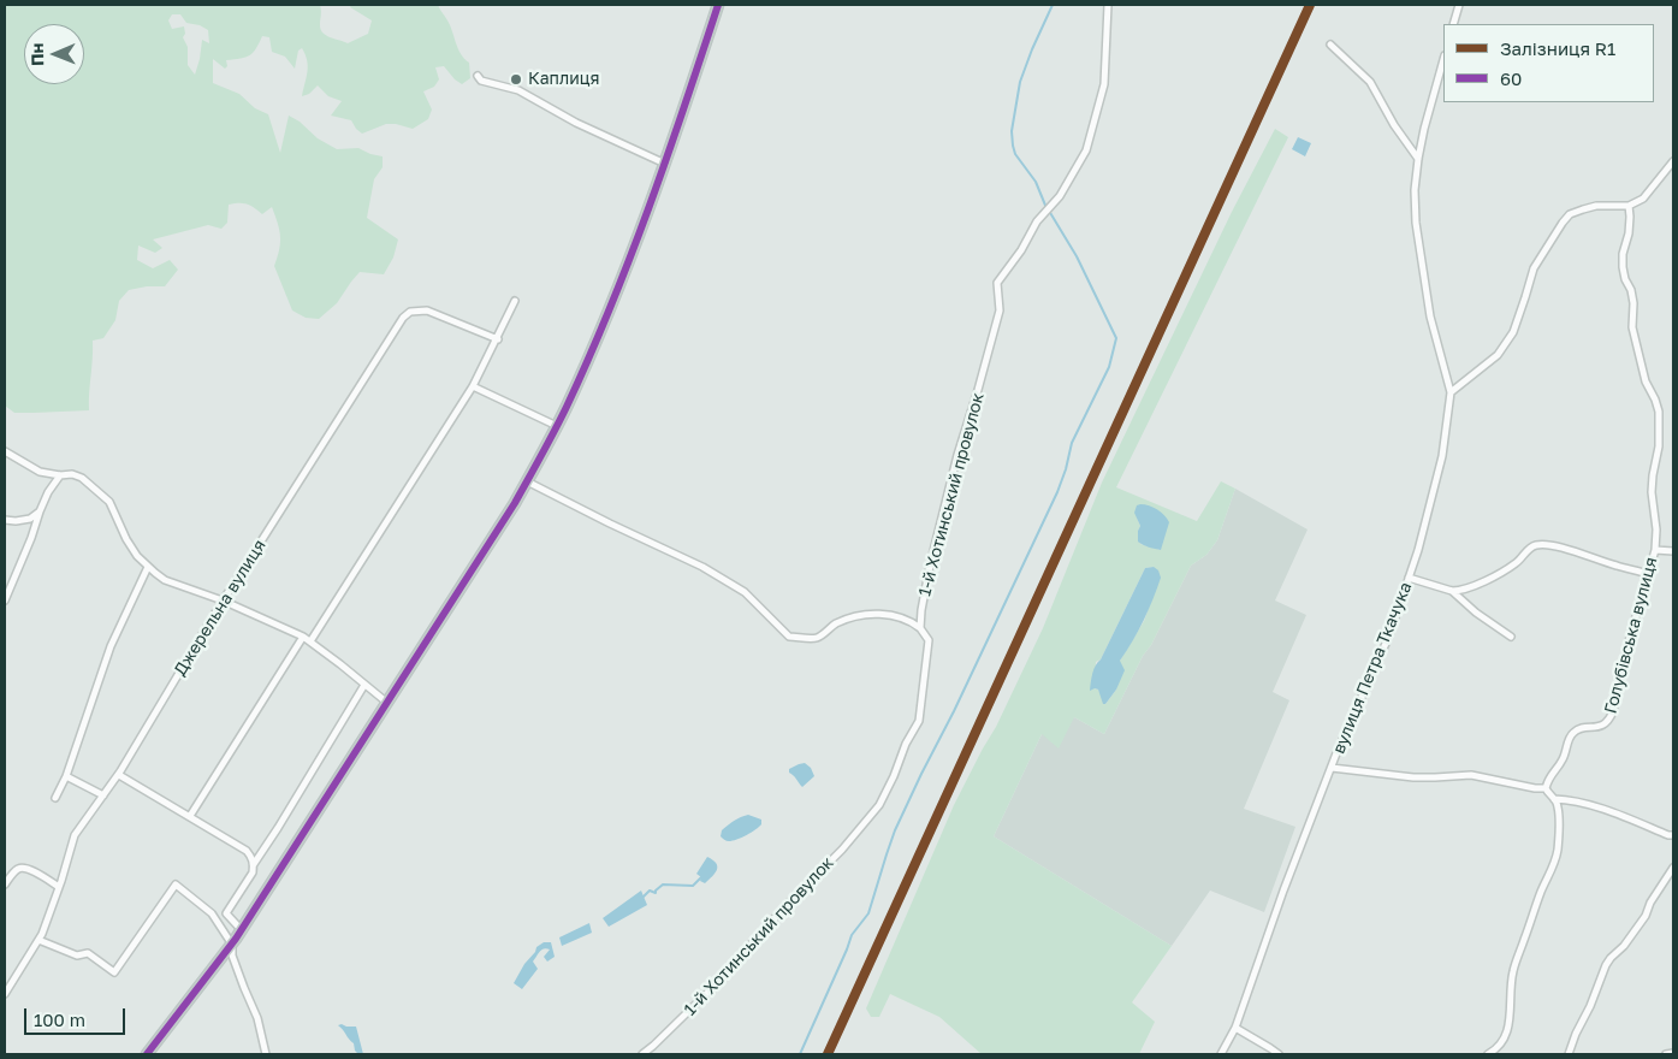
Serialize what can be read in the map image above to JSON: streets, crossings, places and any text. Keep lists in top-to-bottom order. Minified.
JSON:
{"streets":{"street":["1-й Хотинський провулок","Джерельна вулиця","Голубівська вулиця","вулиця Петра Ткачука"]},"places":["Каплиця"],"lines":["rail line R1","transit line 60"],"legend":["Залізниця R1","60"],"scale_bar":"100 m","north":"left"}
